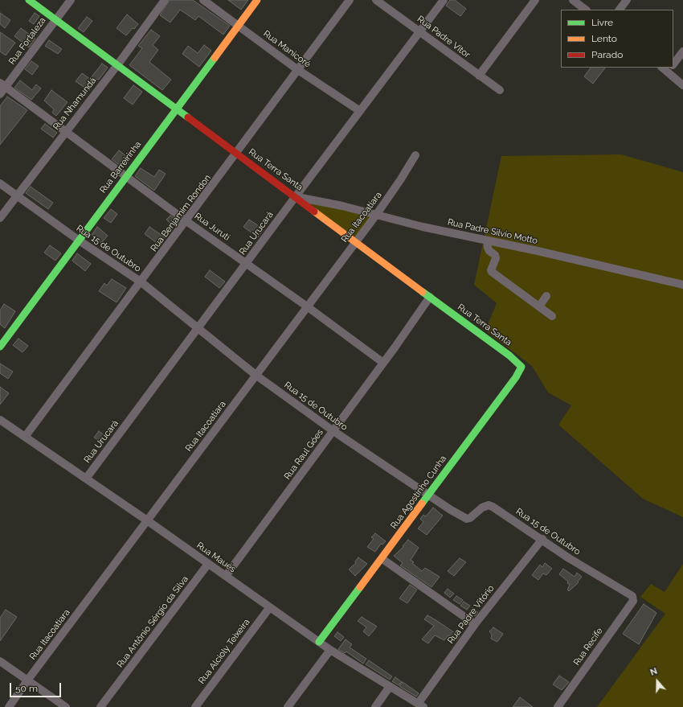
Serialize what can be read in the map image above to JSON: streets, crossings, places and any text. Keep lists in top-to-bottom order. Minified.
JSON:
{"streets":{"street":["Rua Padre Vitor","Rua Fortaleza","Rua Manicoré","Rua Nhamundá","Rua Barreirinha","Rua Terra Santa","Rua Benjamim Rondon","Rua Itacoatiara","Rua Juruti","Rua Padre Silvio Motto","Rua Urucará","Rua 15 de Outubro","Rua Raul Góes","Rua Agostinho Cunha","Rua Maués","Rua Padre Vitório","Rua Antônio Sérgio da Silva","Rua Recife","Rua Alcioly Teixeira"]},"crossings":[["Rua Padre Vitor","Rua Urucará"],["Rua Fortaleza","Rua Terra Santa"],["Rua Fortaleza","Rua Juruti"],["Rua Manicoré","Rua Barreirinha"],["Rua Manicoré","Rua Benjamim Rondon"],["Rua Manicoré","Rua Urucará"],["Rua Nhamundá","Rua Terra Santa"],["Rua Nhamundá","Rua Juruti"],["Rua Nhamundá","Rua 15 de Outubro"],["Rua Barreirinha","Rua Terra Santa"],["Rua Barreirinha","Rua Juruti"],["Rua Barreirinha","Rua 15 de Outubro"],["Rua Terra Santa","Rua Benjamim Rondon"],["Rua Terra Santa","Rua Itacoatiara"],["Rua Terra Santa","Rua Padre Silvio Motto"],["Rua Terra Santa","Rua Urucará"],["Rua Terra Santa","Rua Raul Góes"],["Rua Terra Santa","Rua Agostinho Cunha"],["Rua Benjamim Rondon","Rua Juruti"],["Rua Benjamim Rondon","Rua 15 de Outubro"],["Rua Benjamim Rondon","Rua Maués"],["Rua Itacoatiara","Rua Juruti"],["Rua Itacoatiara","Rua Padre Silvio Motto"],["Rua Itacoatiara","Rua 15 de Outubro"],["Rua Itacoatiara","Rua Maués"],["Rua Juruti","Rua Urucará"],["Rua Juruti","Rua Raul Góes"],["Rua Padre Silvio Motto","Rua Urucará"],["Rua Urucará","Rua 15 de Outubro"],["Rua Urucará","Rua Maués"],["Rua 15 de Outubro","Rua Raul Góes"],["Rua 15 de Outubro","Rua Agostinho Cunha"],["Rua 15 de Outubro","Rua Padre Vitório"],["Rua 15 de Outubro","Rua Recife"],["Rua Raul Góes","Rua Maués"],["Rua Agostinho Cunha","Rua Maués"],["Rua Maués","Rua Padre Vitório"],["Rua Maués","Rua Antônio Sérgio da Silva"],["Rua Maués","Rua Alcioly Teixeira"]],"legend":["Livre","Lento","Parado"],"scale_bar":"50 m","north":"top"}
